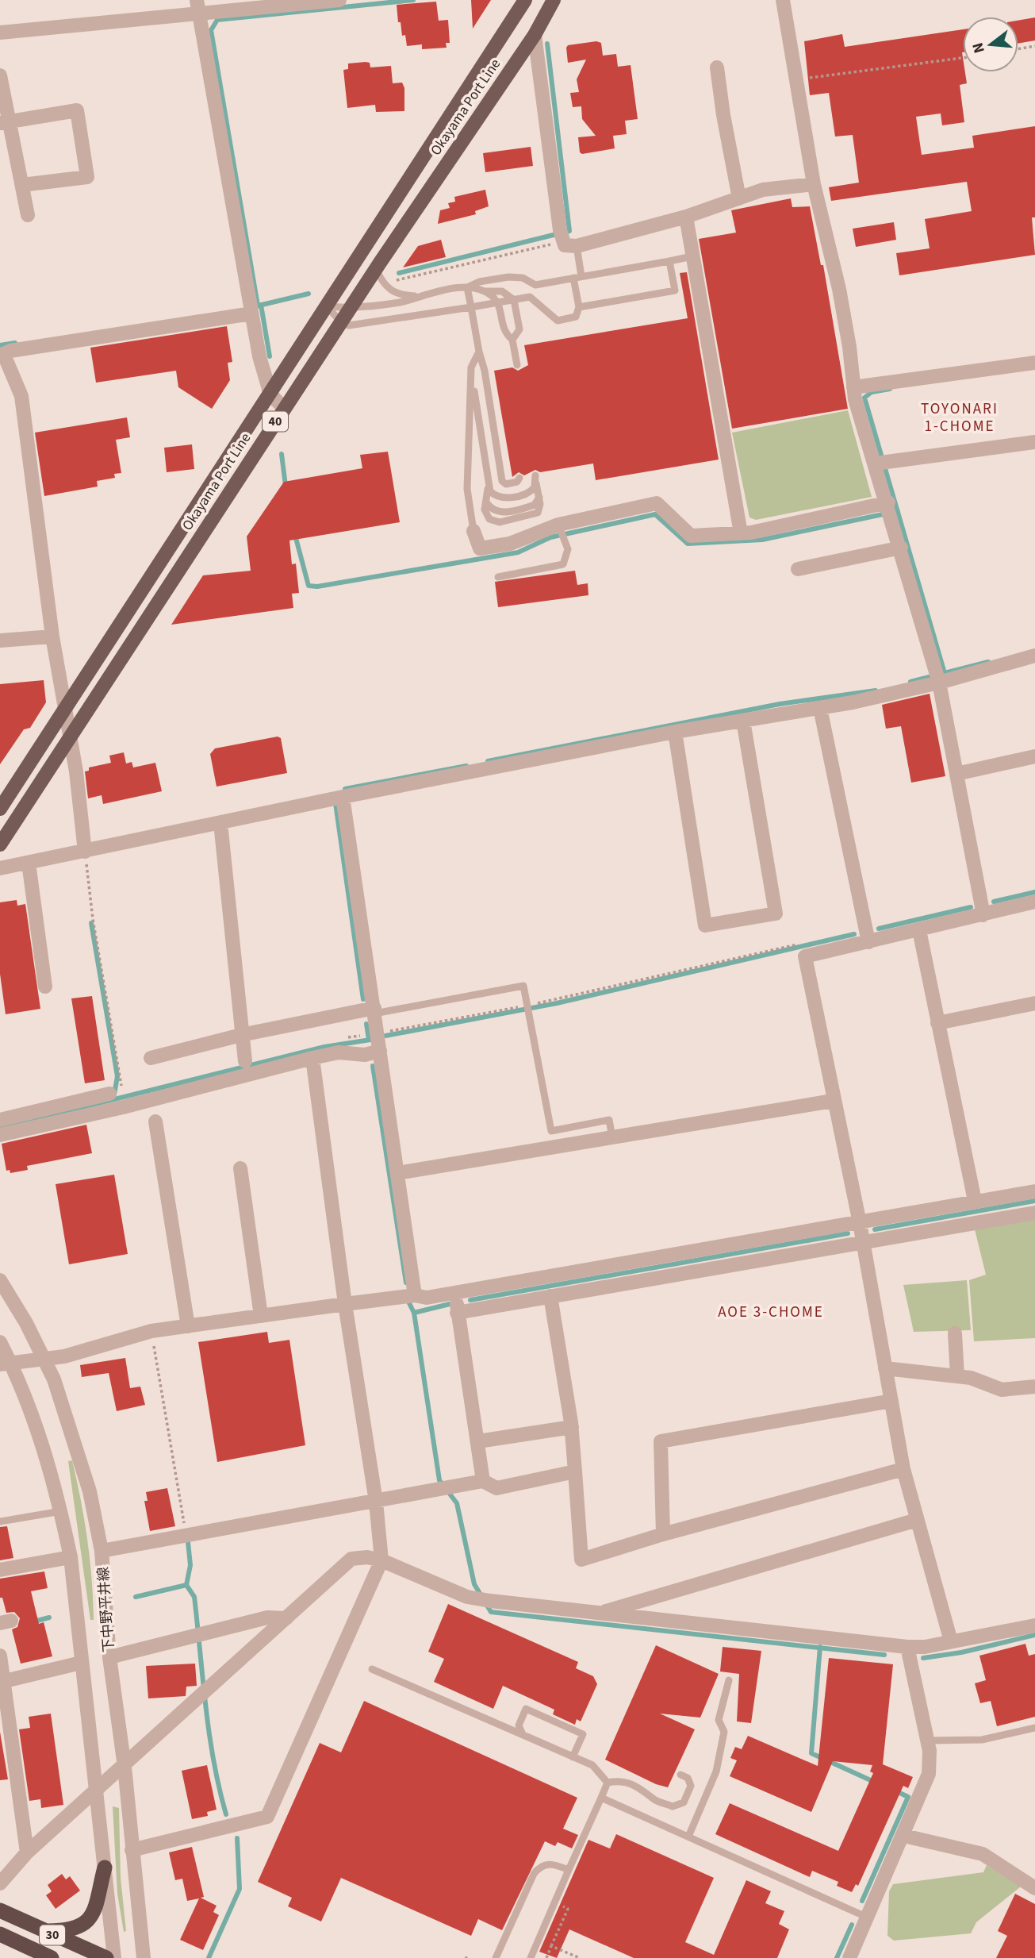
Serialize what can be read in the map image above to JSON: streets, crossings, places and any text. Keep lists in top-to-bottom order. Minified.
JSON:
{"streets":{"highway":["30"],"main road":["Okayama Port Line","40"],"street":["下中野平井線"]},"districts":["TOYONARI 1-CHOME","AOE 3-CHOME"],"north":"left"}
